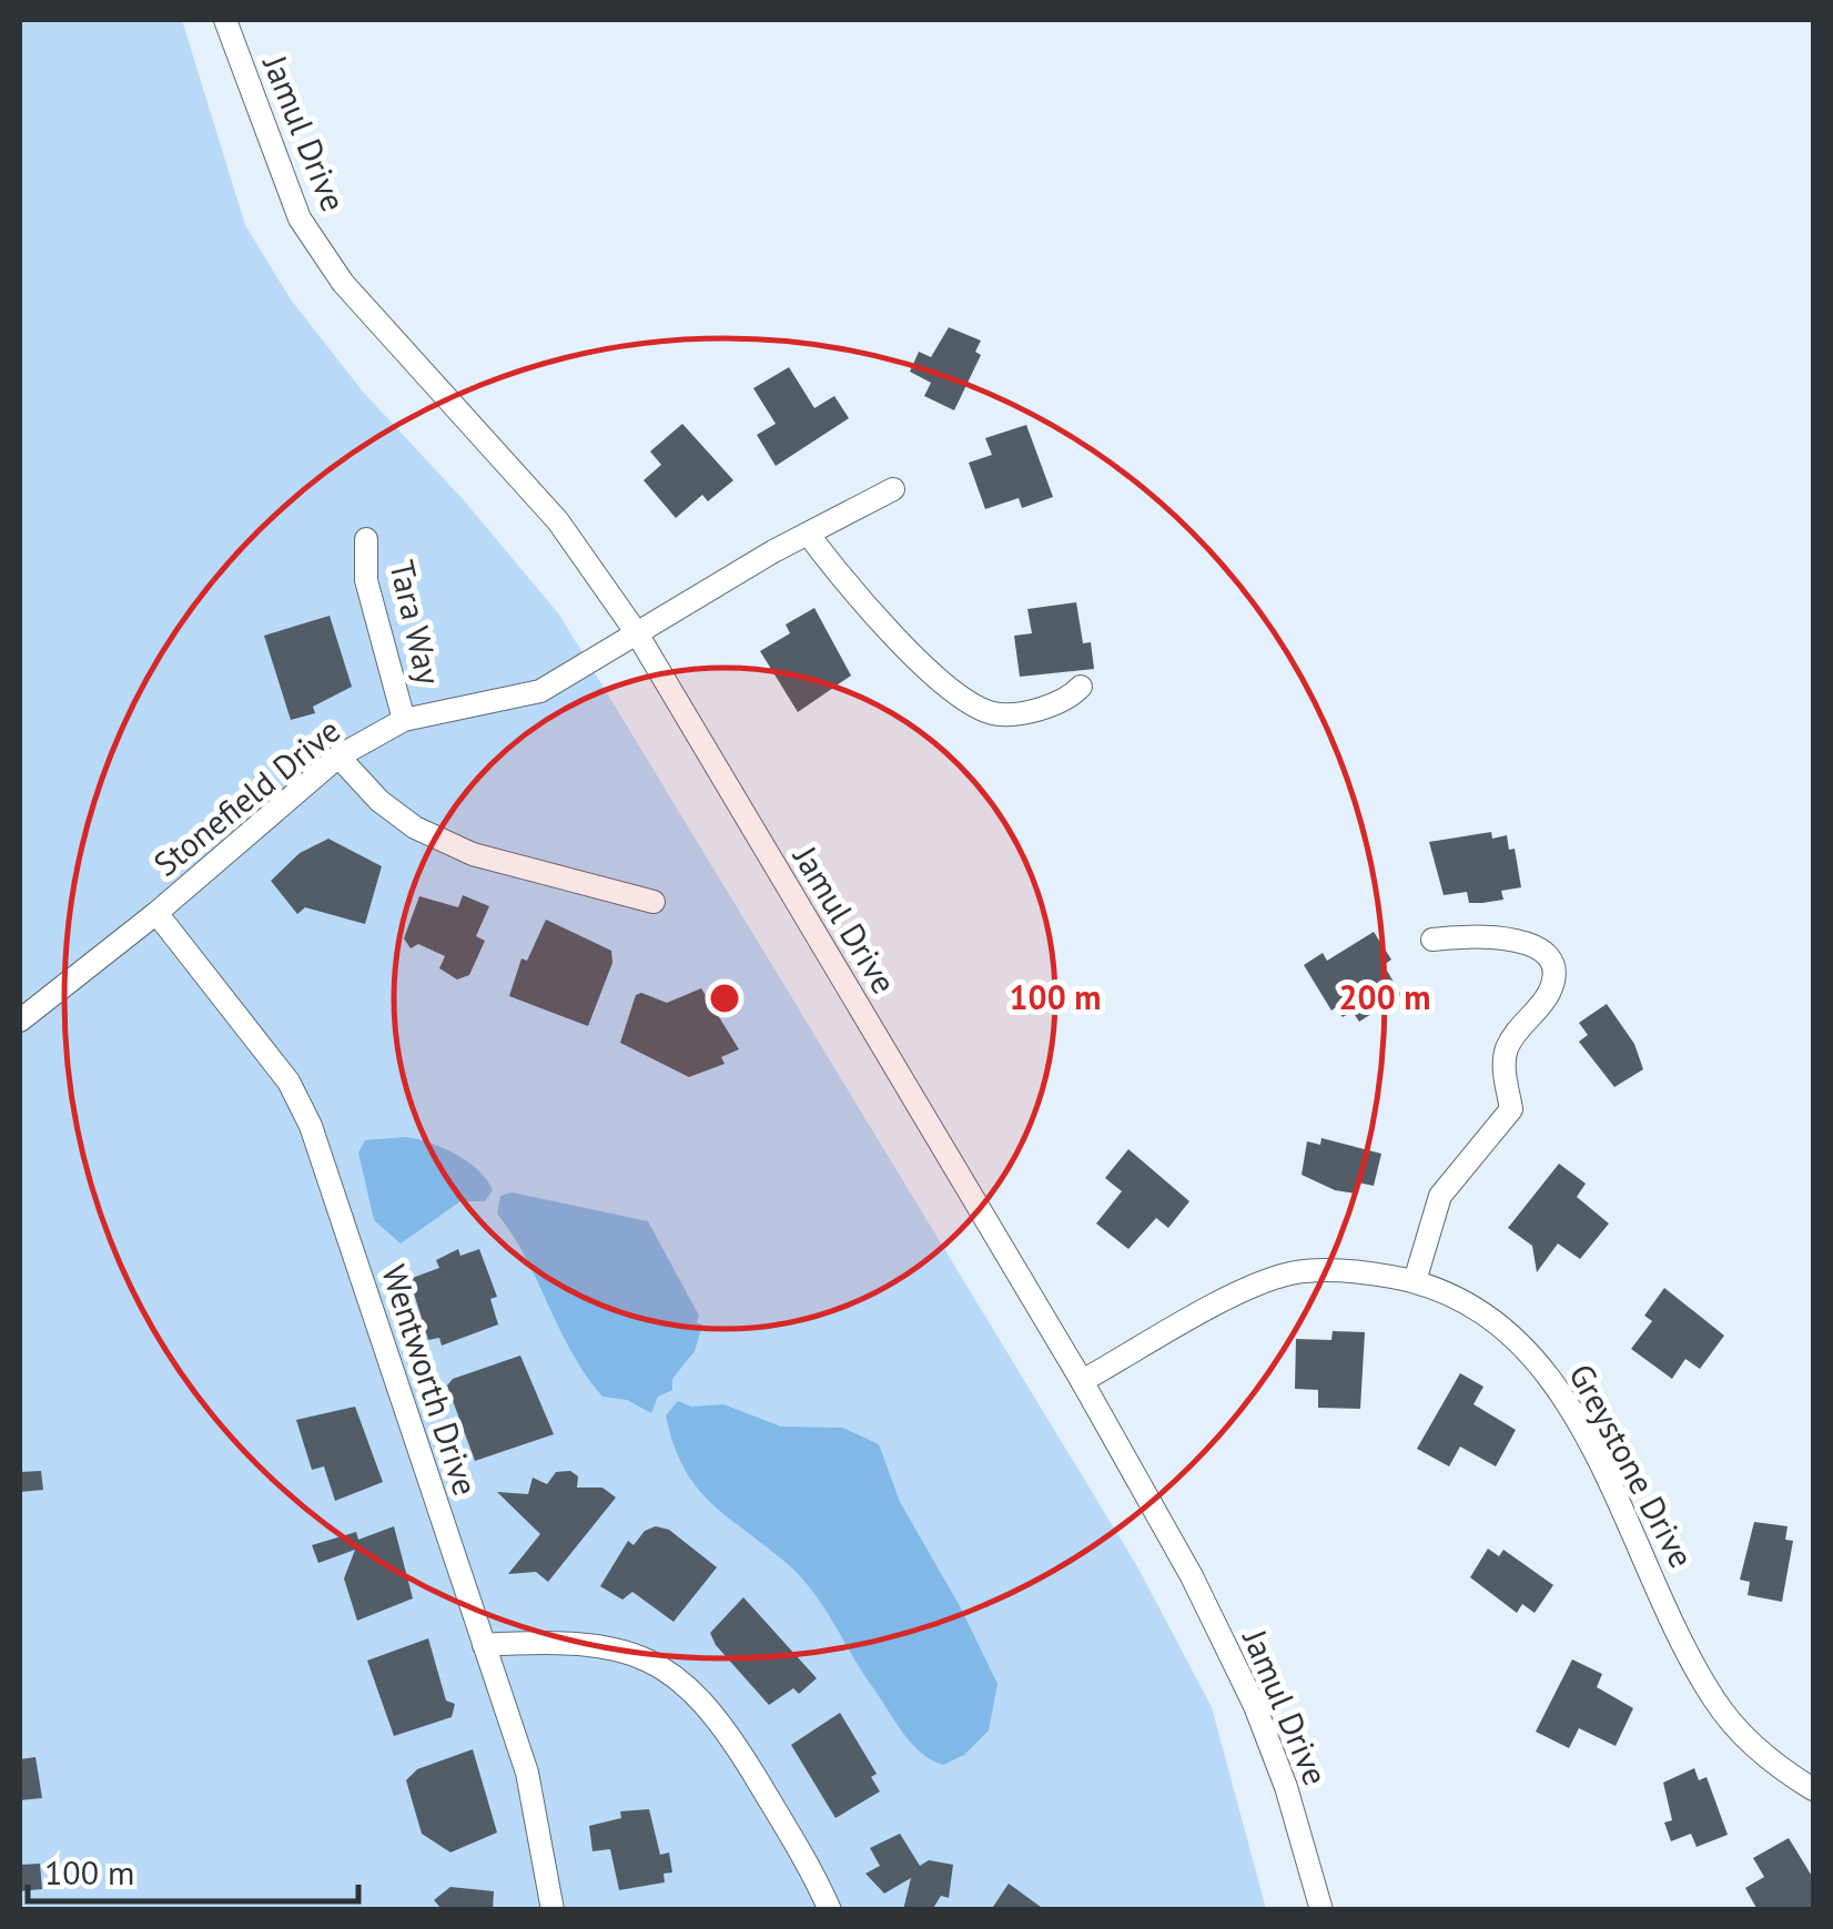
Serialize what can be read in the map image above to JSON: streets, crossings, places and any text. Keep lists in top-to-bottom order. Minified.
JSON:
{"streets":{"street":["Jamul Drive","Tara Way","Stonefield Drive","Wentworth Drive","Greystone Drive"]},"crossings":[["Jamul Drive","Stonefield Drive"],["Jamul Drive","Greystone Drive"],["Tara Way","Stonefield Drive"],["Stonefield Drive","Wentworth Drive"]],"scale_bar":"100 m","rings":["100 m","200 m"]}
